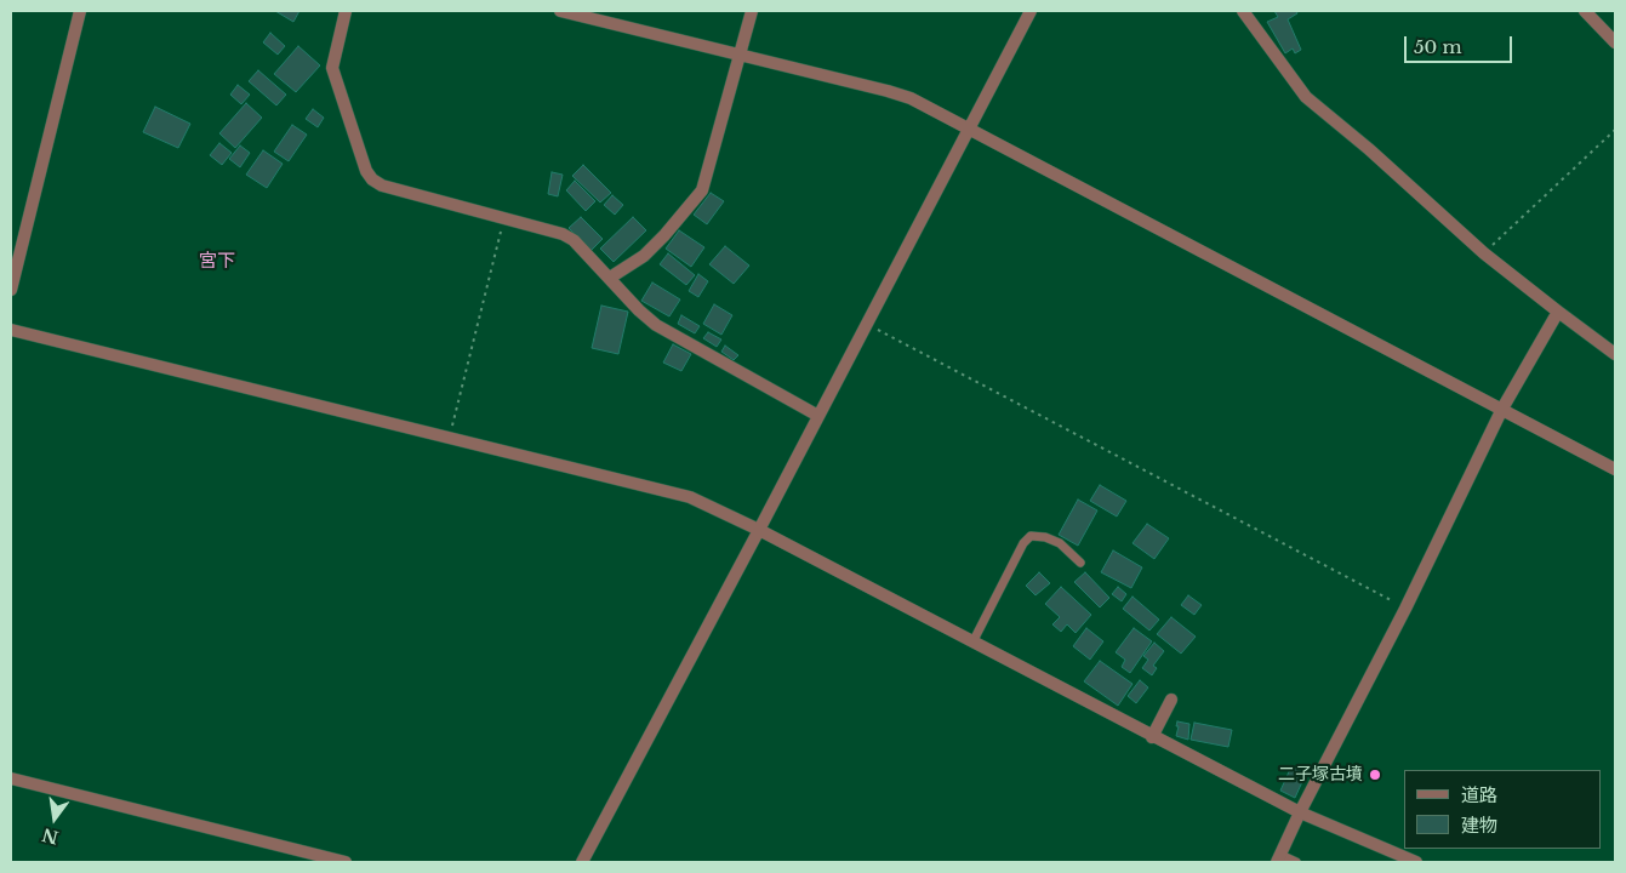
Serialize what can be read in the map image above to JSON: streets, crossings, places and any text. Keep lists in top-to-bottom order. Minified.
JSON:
{"districts":["宮下"],"places":["二子塚古墳"],"legend":["道路","建物"],"scale_bar":"50 m","north":"bottom"}
